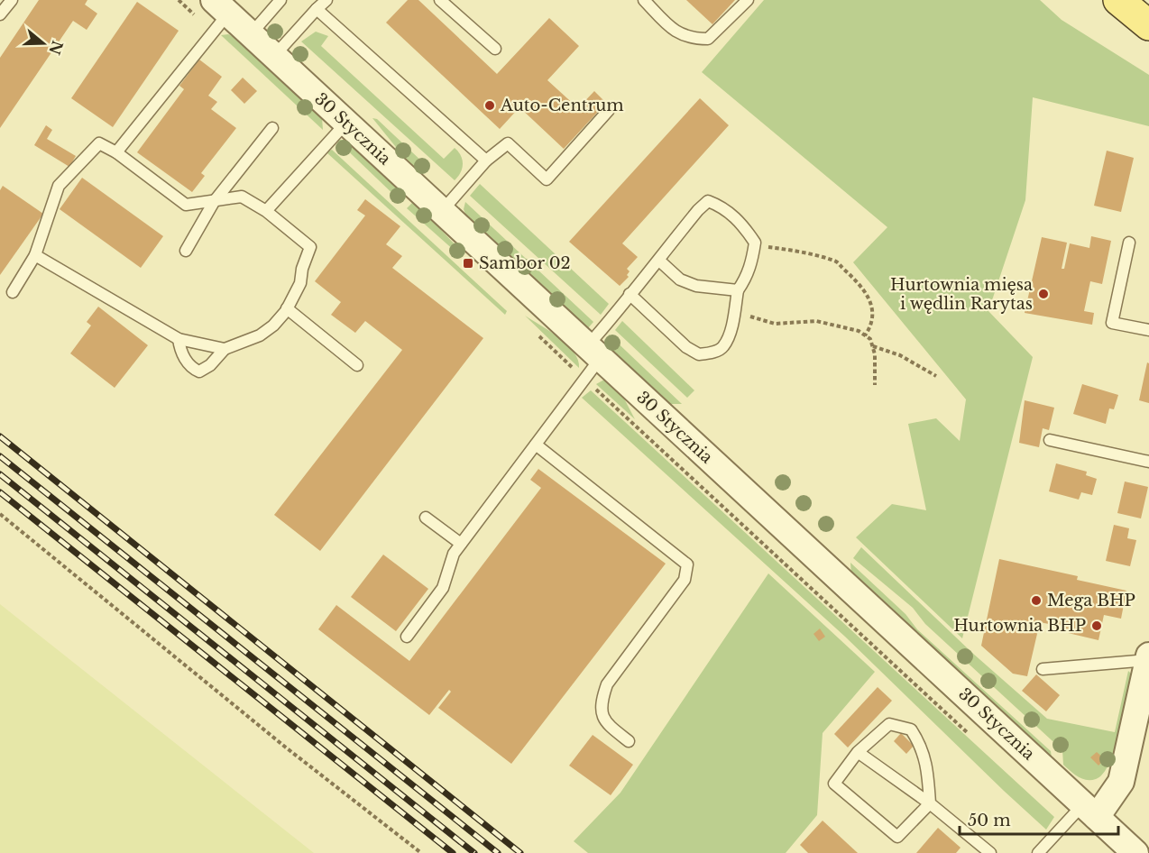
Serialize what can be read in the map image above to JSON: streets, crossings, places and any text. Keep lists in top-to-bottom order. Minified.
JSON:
{"streets":{"street":["30 Stycznia"]},"places":{"other":["Auto-Centrum","Hurtownia mięsa i wędlin Rarytas","Mega BHP","Hurtownia BHP"],"transit":["Sambor 02"]},"scale_bar":"50 m","north":"right"}
